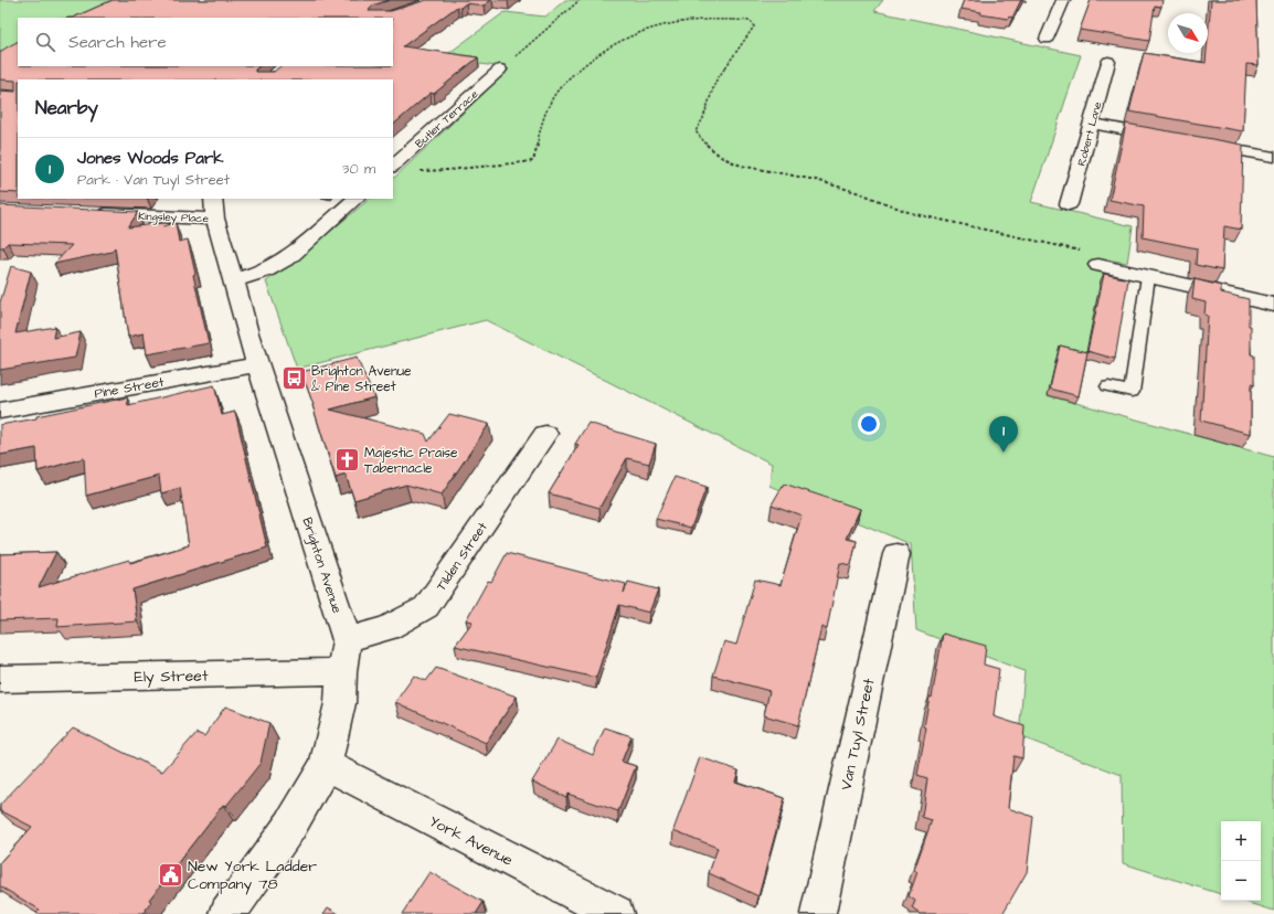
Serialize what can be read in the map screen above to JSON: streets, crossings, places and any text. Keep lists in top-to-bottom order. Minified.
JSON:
{"streets":{"street":["Butler Terrace","Robert Lane","Kingsley Place","Pine Street","Tilden Street","Brighton Avenue","Ely Street","Van Tuyl Street","York Avenue"]},"crossings":[["Kingsley Place","Brighton Avenue"],["Pine Street","Brighton Avenue"],["Tilden Street","Brighton Avenue"],["Brighton Avenue","Ely Street"],["Brighton Avenue","York Avenue"]],"places":{"bus stop":["Brighton Avenue & Pine Street"],"church":["Majestic Praise Tabernacle"],"public building":["New York Ladder Company 78"]},"north":"bottom right","page":{"search":"Search here","heading":"Nearby","list":[{"mark":"1","name":"Jones Woods Park","note":"Park · Van Tuyl Street","value":"30 m"}],"pins":"1","map_buttons":["+","−"]}}
